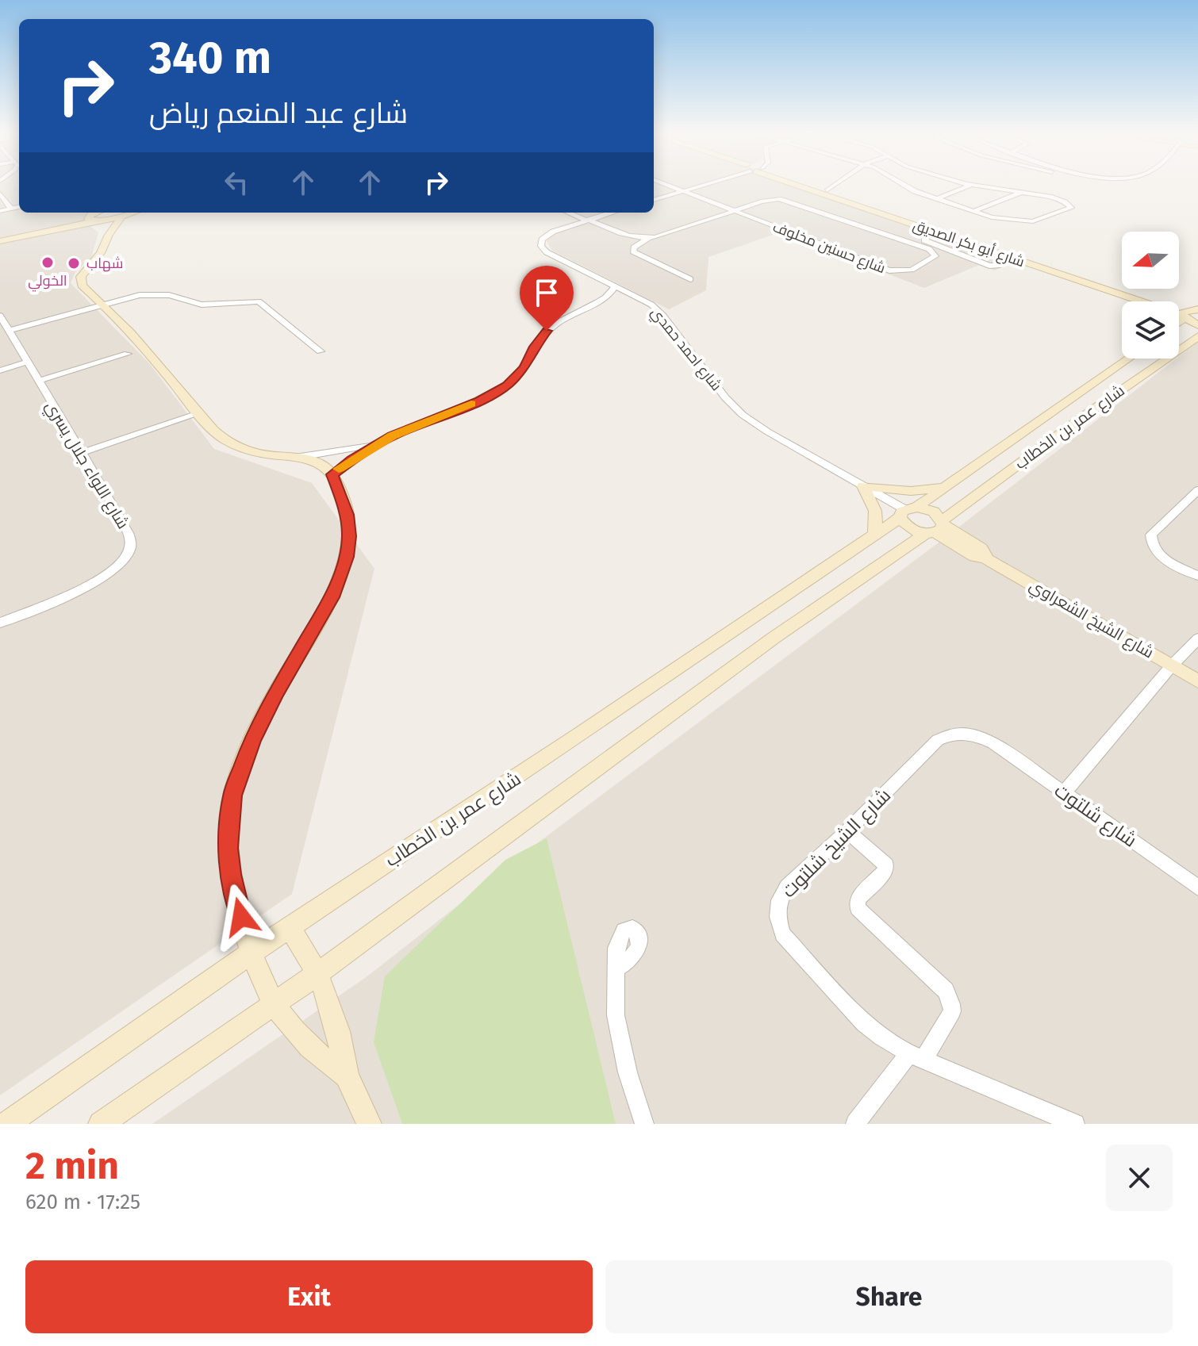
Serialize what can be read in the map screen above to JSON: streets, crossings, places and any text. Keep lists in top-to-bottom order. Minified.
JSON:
{"streets":{"street":["شارع أبو بكر الصديق","شارع حسنين مخلوف","شارع احمد حمدي","شارع عمر بن الخطاب","شارع اللواء جلال يسري","شارع الشيخ الشعراوي","شارع شلتوت","شارع الشيخ شلتوت"]},"crossings":[["شارع حسنين مخلوف","شارع احمد حمدي"],["شارع احمد حمدي","شارع عمر بن الخطاب"],["شارع عمر بن الخطاب","شارع الشيخ الشعراوي"],["شارع شلتوت","شارع الشيخ شلتوت"]],"places":["الخولي","شهاب"],"north":"left","page":{"turn":["340 m","شارع عبد المنعم رياض"],"heading":["2 min","620 m · 17:25"],"buttons":["Exit","Share"]}}
